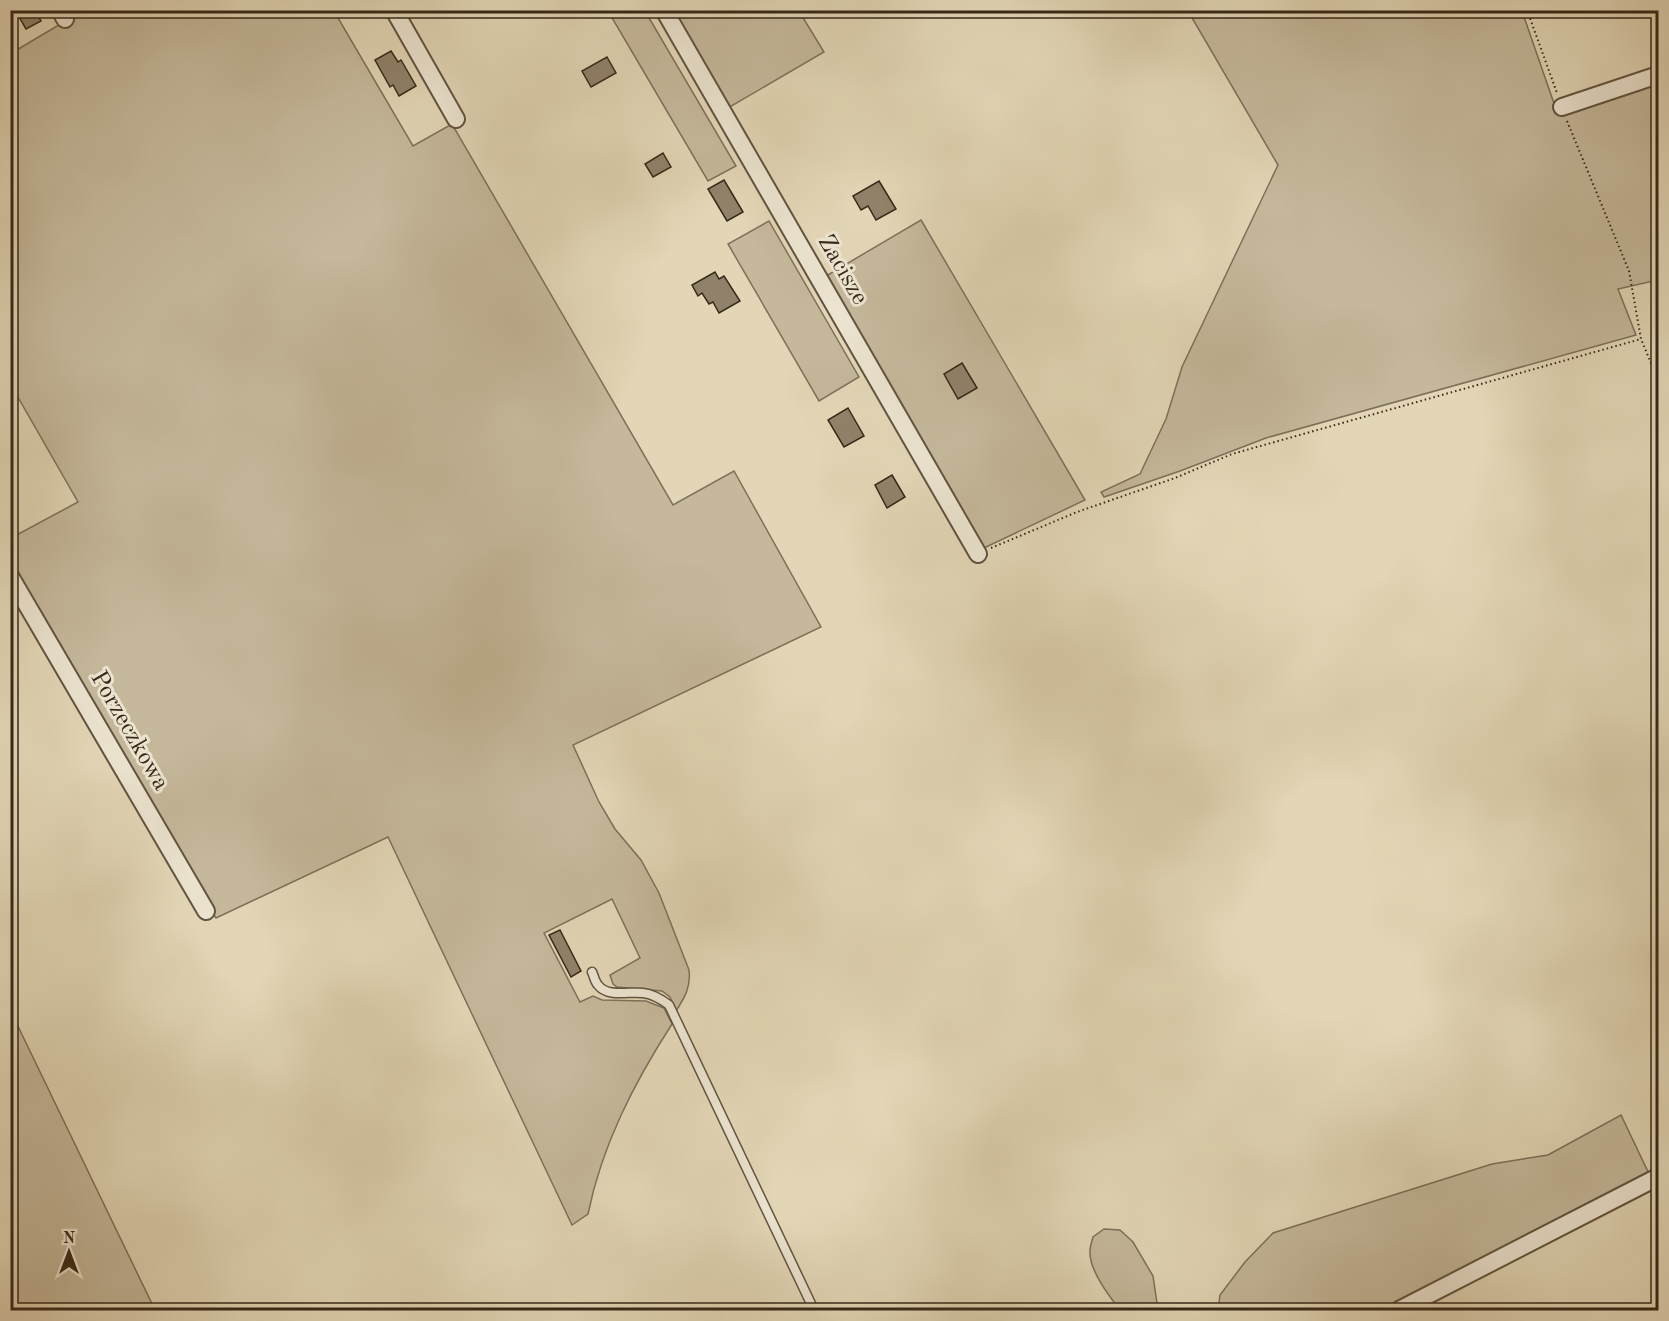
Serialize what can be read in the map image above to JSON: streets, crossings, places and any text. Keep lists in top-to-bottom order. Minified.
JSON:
{"streets":{"street":["Zacisze","Porzeczkowa"]},"north":"top"}
